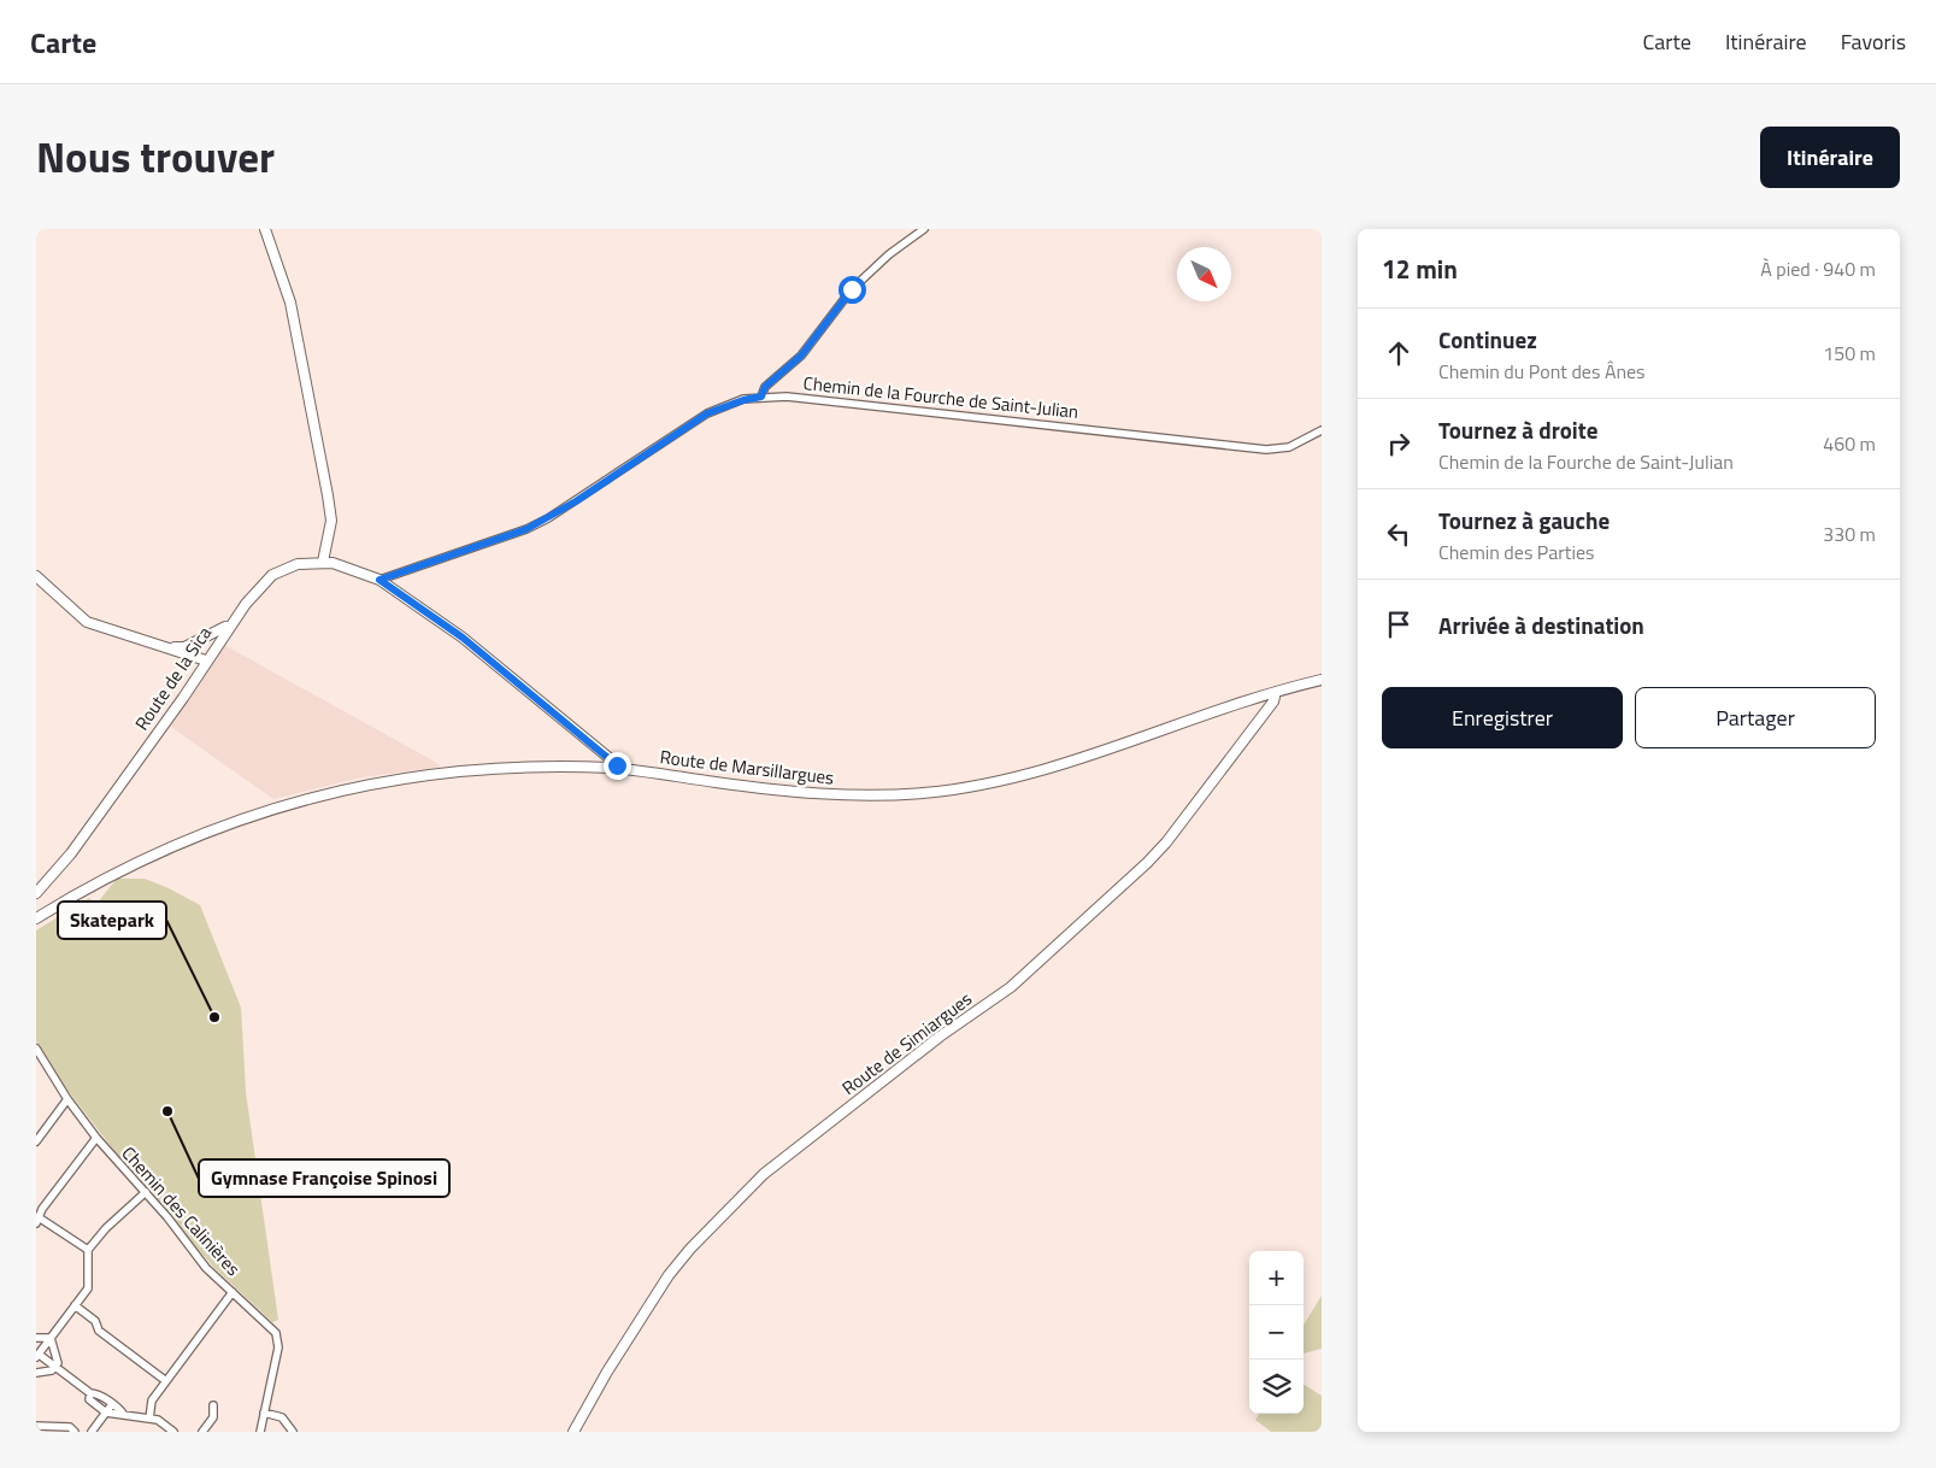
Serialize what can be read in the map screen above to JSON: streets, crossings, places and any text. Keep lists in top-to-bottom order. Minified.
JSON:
{"streets":{"street":["Chemin de la Fourche de Saint-Julian","Route de la Sica","Route de Marsillargues","Route de Simiargues","Chemin des Calinières"]},"crossings":[["Chemin de la Fourche de Saint-Julian","Route de la Sica"],["Route de la Sica","Route de Marsillargues"],["Route de Marsillargues","Route de Simiargues"]],"places":["Skatepark","Gymnase Françoise Spinosi"],"north":"bottom right","page":{"header":"Carte","nav":["Carte","Itinéraire","Favoris"],"title":"Nous trouver","buttons":["Itinéraire",["Enregistrer","Partager"]],"heading":["12 min","À pied · 940 m"],"list":[["Continuez","Chemin du Pont des Ânes","150 m"],["Tournez à droite","Chemin de la Fourche de Saint-Julian","460 m"],["Tournez à gauche","Chemin des Parties","330 m"],"Arrivée à destination"],"map_buttons":["+","−"]}}
